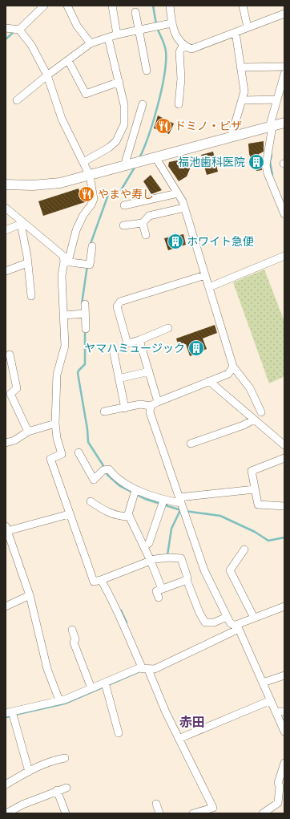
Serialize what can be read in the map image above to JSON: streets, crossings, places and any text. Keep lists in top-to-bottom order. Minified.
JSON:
{"districts":["赤田"],"places":{"restaurant":["ドミノ・ピザ","やまや寿し"],"building":["福池歯科医院","ホワイト急便","ヤマハミュージック"]}}
